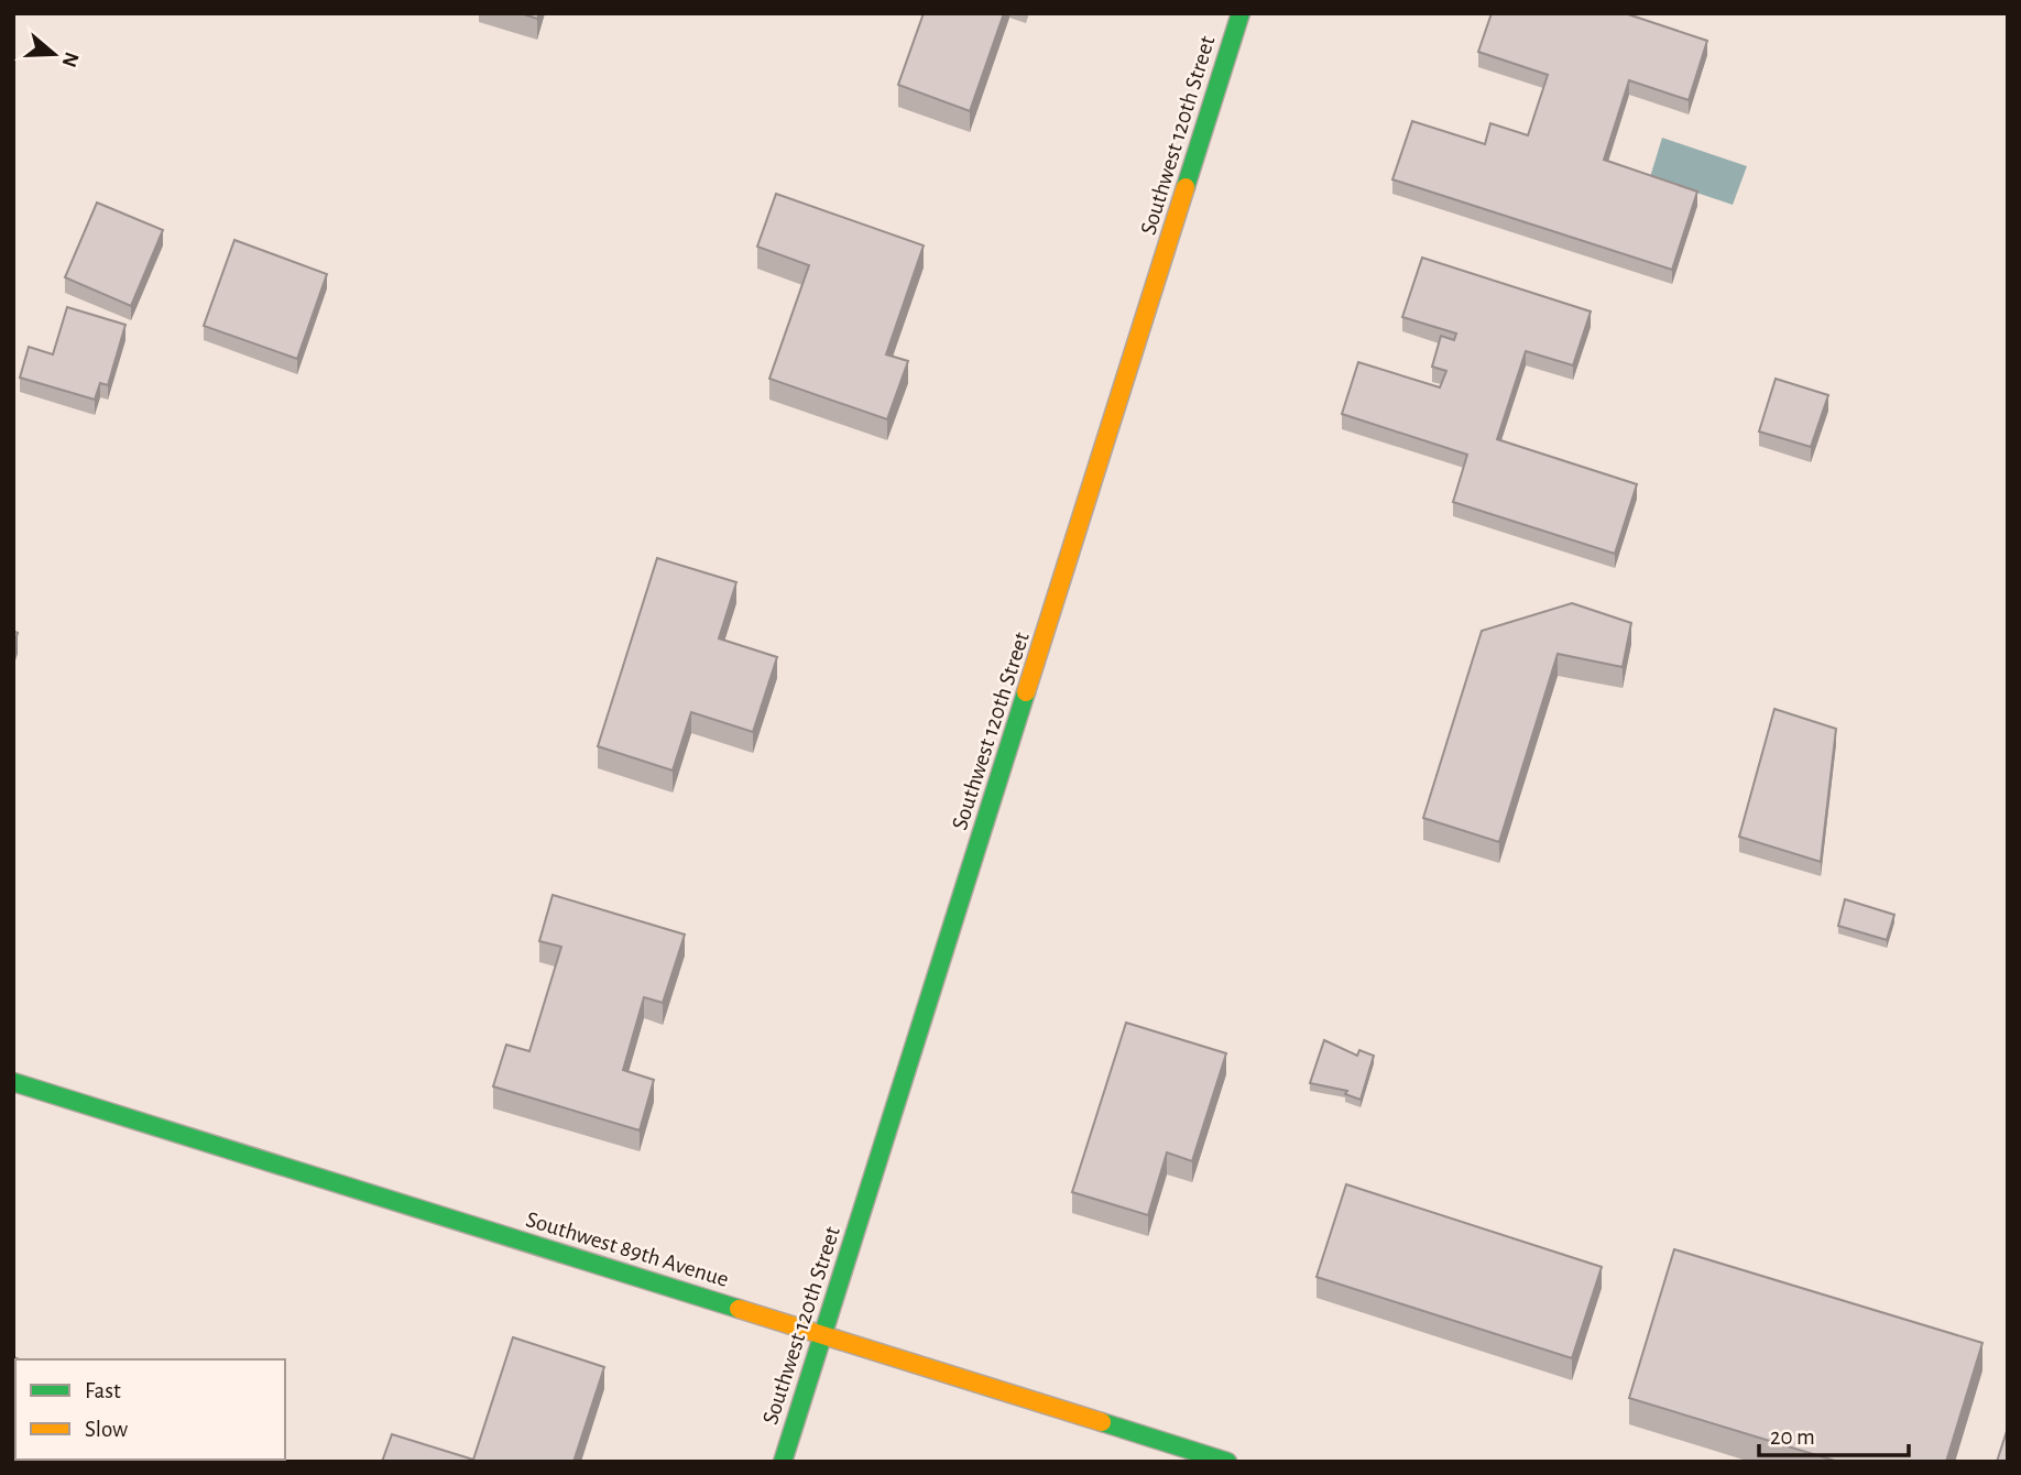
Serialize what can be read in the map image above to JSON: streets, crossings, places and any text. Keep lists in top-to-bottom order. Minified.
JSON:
{"streets":{"street":["Southwest 120th Street","Southwest 89th Avenue"]},"crossings":[["Southwest 120th Street","Southwest 89th Avenue"]],"legend":["Fast","Slow"],"scale_bar":"20 m","north":"right"}
